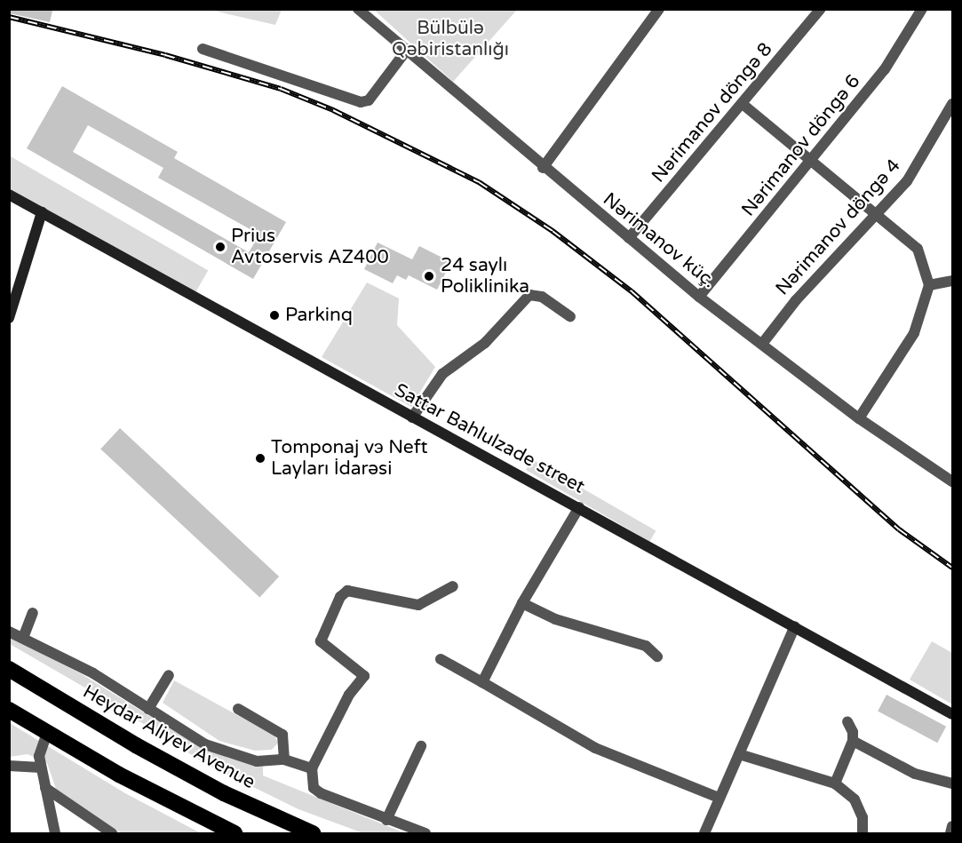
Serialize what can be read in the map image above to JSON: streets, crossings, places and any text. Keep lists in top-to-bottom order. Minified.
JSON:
{"streets":{"highway":["Heydar Aliyev Avenue"],"main road":["Sattar Bahlulzade street"],"street":["Nərimanov döngə 8","Nərimanov döngə 6","Nərimanov döngə 4","Nərimanov küç."]},"crossings":[["Nərimanov döngə 8","Nərimanov küç."],["Nərimanov döngə 6","Nərimanov küç."],["Nərimanov döngə 4","Nərimanov küç."]],"parks":["Bülbülə Qəbiristanlığı"],"places":["Prius Avtoservis AZ400","24 saylı Poliklinika","Parkinq","Tomponaj vэ Neft Layları İdarəsi"]}
